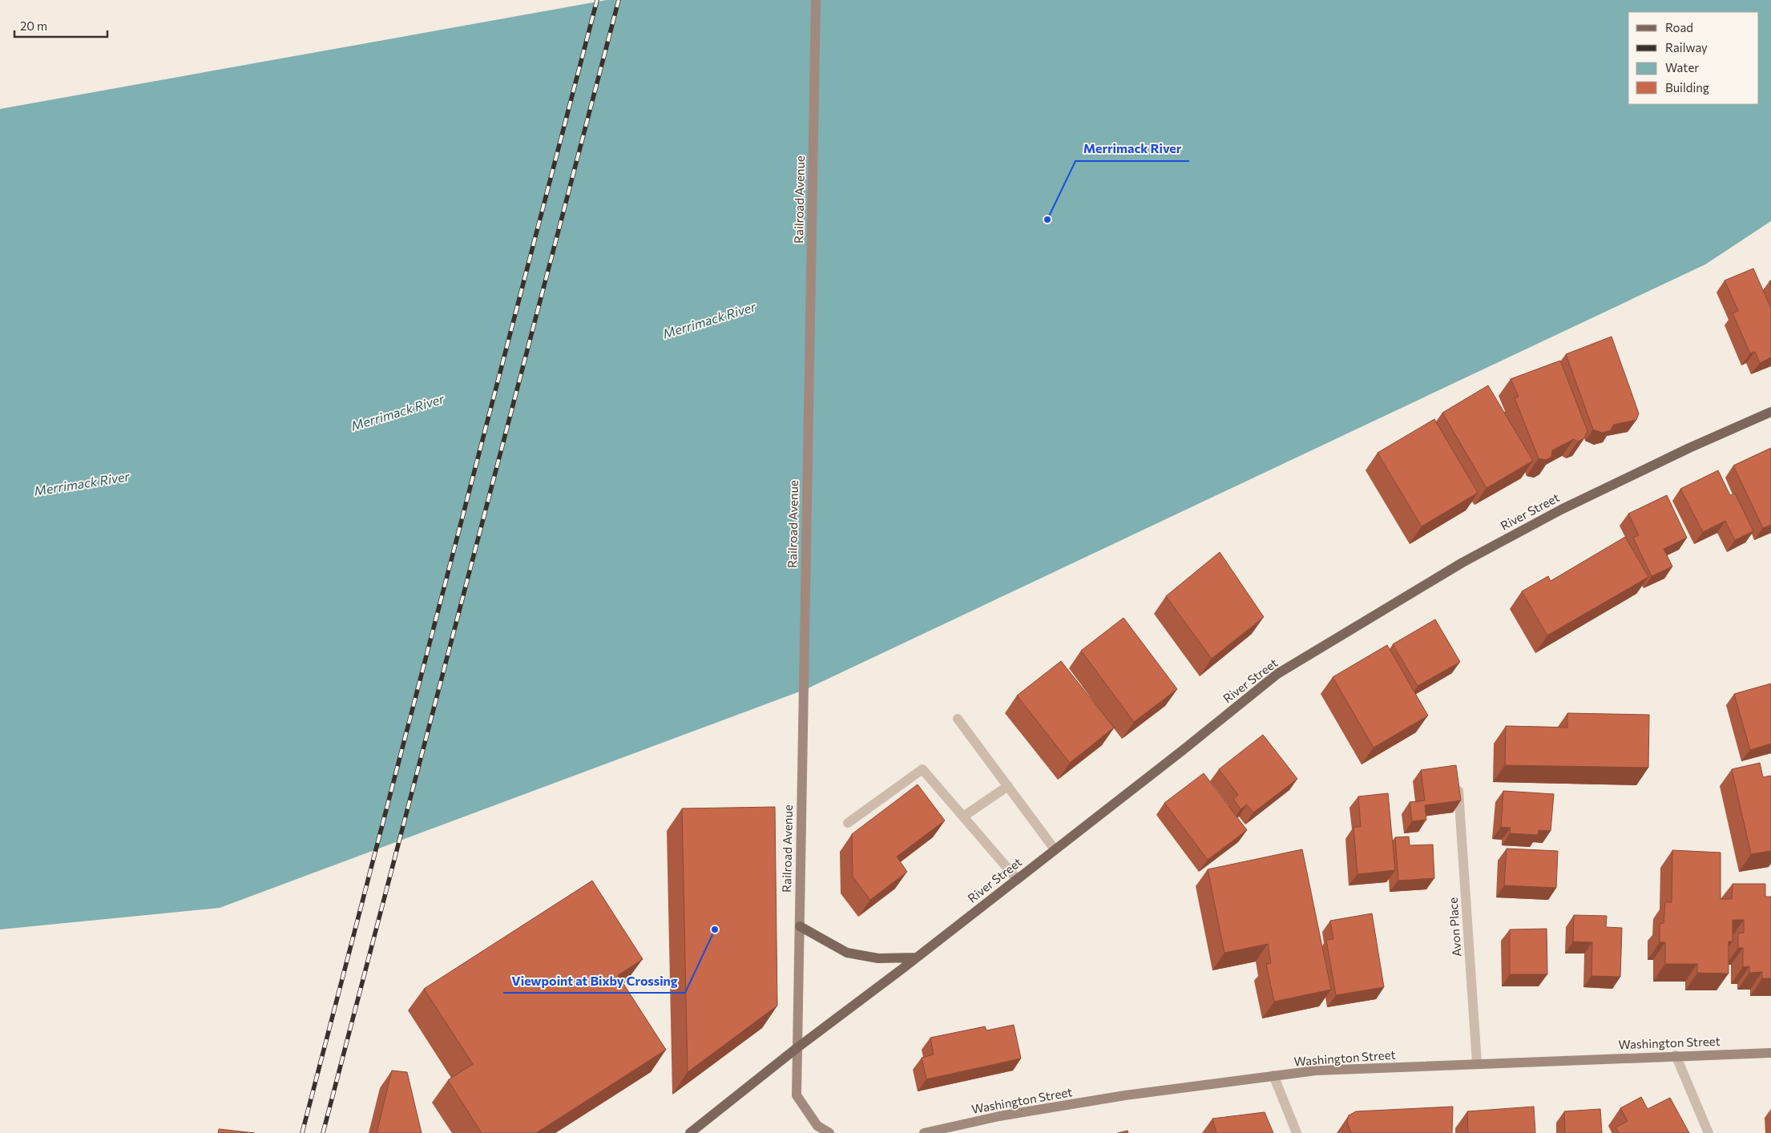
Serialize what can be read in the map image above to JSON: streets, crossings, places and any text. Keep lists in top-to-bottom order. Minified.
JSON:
{"streets":{"main road":["Railroad Avenue","River Street","Washington Street"],"street":["Avon Place"]},"crossings":[["Railroad Avenue","River Street"],["Avon Place","Washington Street"]],"water":["Merrimack River"],"places":["Merrimack River","Viewpoint at Bixby Crossing"],"legend":["Road","Railway","Water","Building"],"scale_bar":"20 m"}
